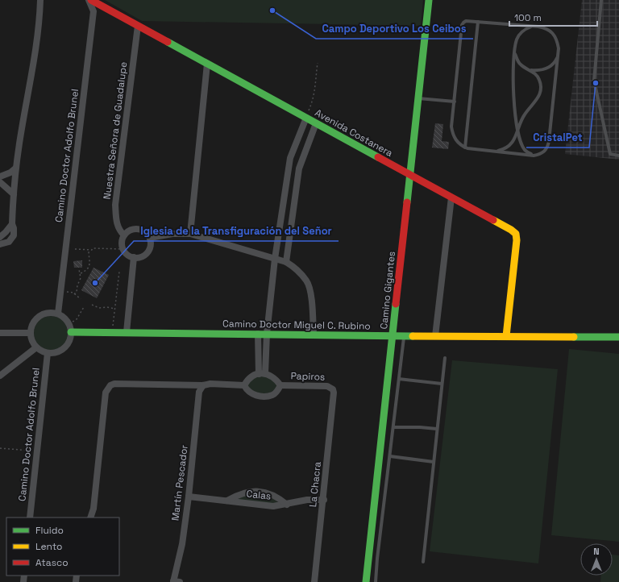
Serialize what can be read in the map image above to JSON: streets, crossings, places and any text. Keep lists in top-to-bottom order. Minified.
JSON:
{"streets":{"street":["Nuestra Señora de Guadalupe","Avenida Costanera","Camino Doctor Adolfo Brunel","Camino Gigantes","Camino Doctor Miguel C. Rubino","Papiros","Martín Pescador","La Chacra","Calas"]},"crossings":[["Nuestra Señora de Guadalupe","Avenida Costanera"],["Avenida Costanera","Camino Doctor Adolfo Brunel"],["Avenida Costanera","Camino Gigantes"],["Avenida Costanera","Camino Doctor Miguel C. Rubino"],["Camino Doctor Adolfo Brunel","Camino Doctor Miguel C. Rubino"],["Camino Gigantes","Camino Doctor Miguel C. Rubino"],["Papiros","La Chacra"],["Martín Pescador","Calas"],["La Chacra","Calas"]],"places":["Campo Deportivo Los Ceibos","CristalPet","Iglesia de la Transfiguración del Señor"],"legend":["Fluido","Lento","Atasco"],"scale_bar":"100 m","north":"top"}
